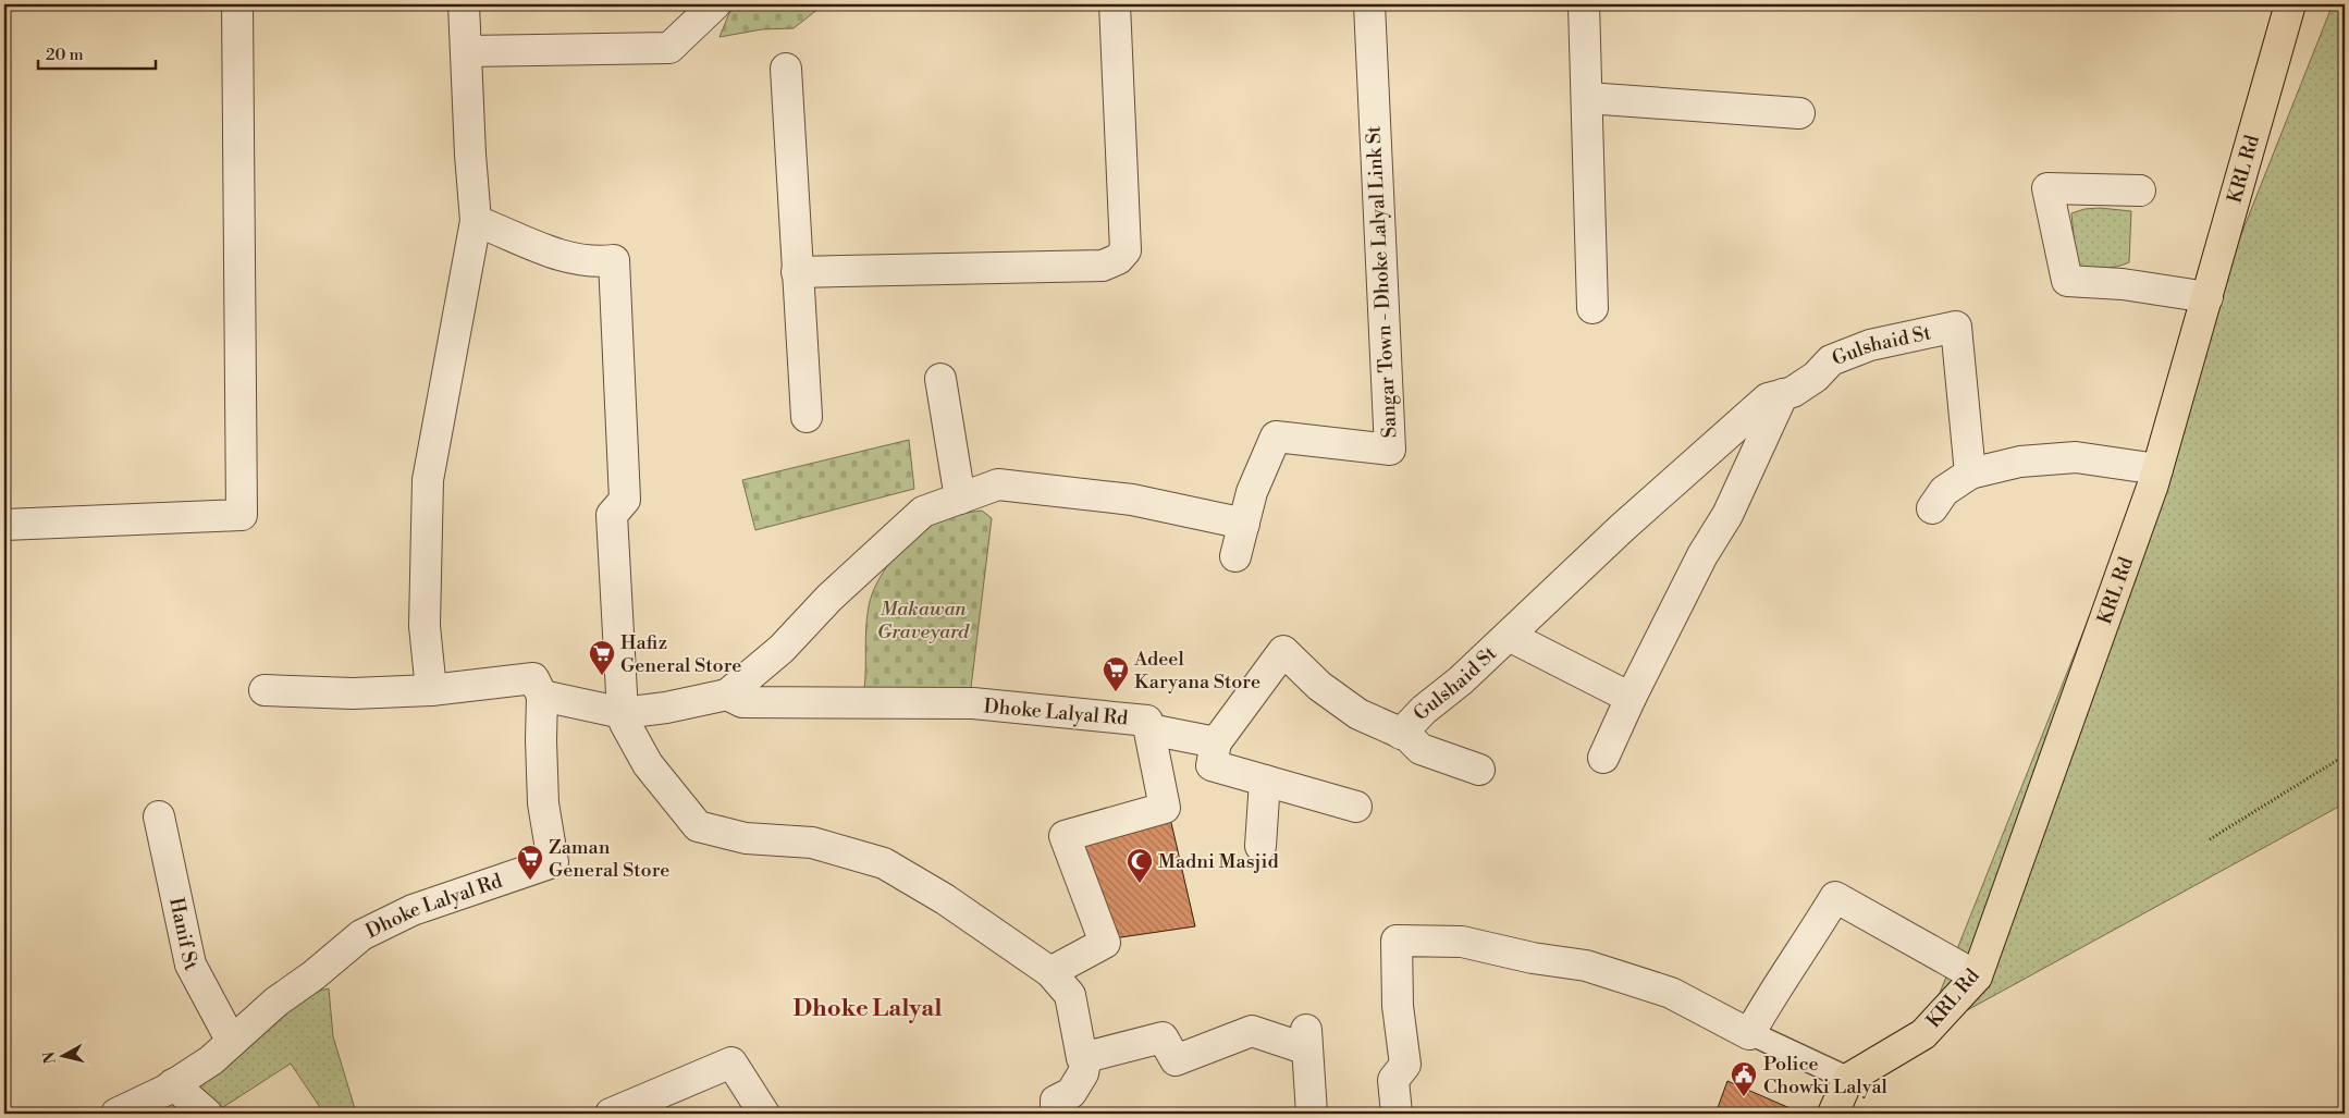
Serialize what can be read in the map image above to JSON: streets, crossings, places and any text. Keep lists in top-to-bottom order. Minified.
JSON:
{"streets":{"main road":["KRL Rd"],"street":["Sangar Town - Dhoke Lalyal Link St","Gulshaid St","Dhoke Lalyal Rd","Hanif St"]},"crossings":[["Sangar Town - Dhoke Lalyal Link St","Dhoke Lalyal Rd"],["Dhoke Lalyal Rd","Hanif St"]],"districts":["Dhoke Lalyal"],"parks":["Makawan Graveyard"],"places":{"supermarket":["Hafiz General Store","Adeel Karyana Store","Zaman General Store"],"mosque":["Madni Masjid"],"public building":["Police Chowki Lalyal"]},"scale_bar":"20 m","north":"left"}
